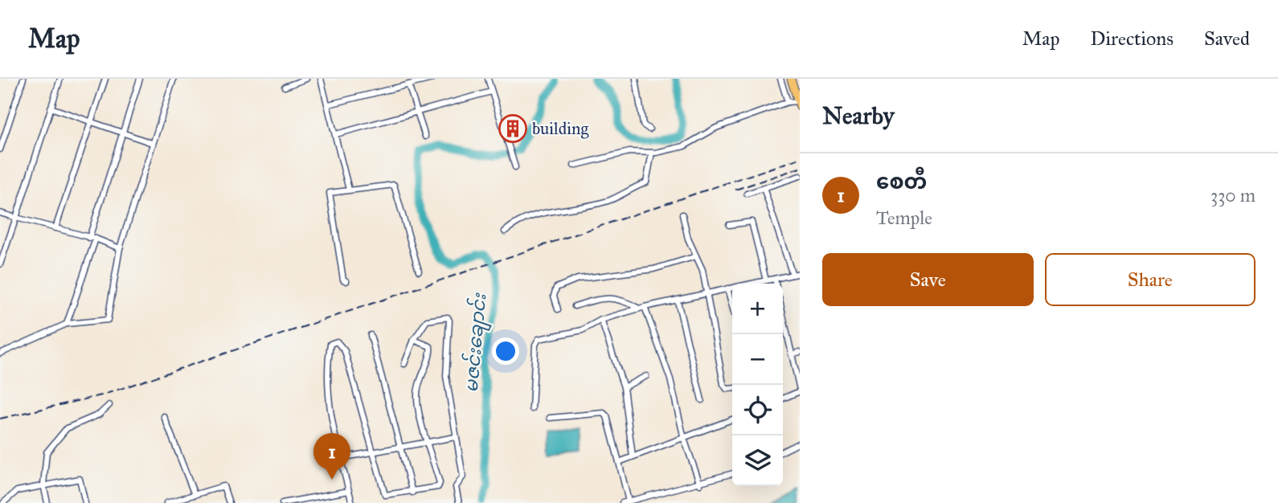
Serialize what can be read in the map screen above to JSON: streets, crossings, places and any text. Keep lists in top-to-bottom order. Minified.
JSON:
{"water":["မဇင်းချောင်း"],"places":{"building":["building"]},"page":{"header":"Map","nav":["Map","Directions","Saved"],"heading":"Nearby","list":[{"mark":"1","name":"စေတီ","note":"Temple","value":"330 m"}],"buttons":["Save","Share"],"map_buttons":["+","−"],"pins":"1"}}
